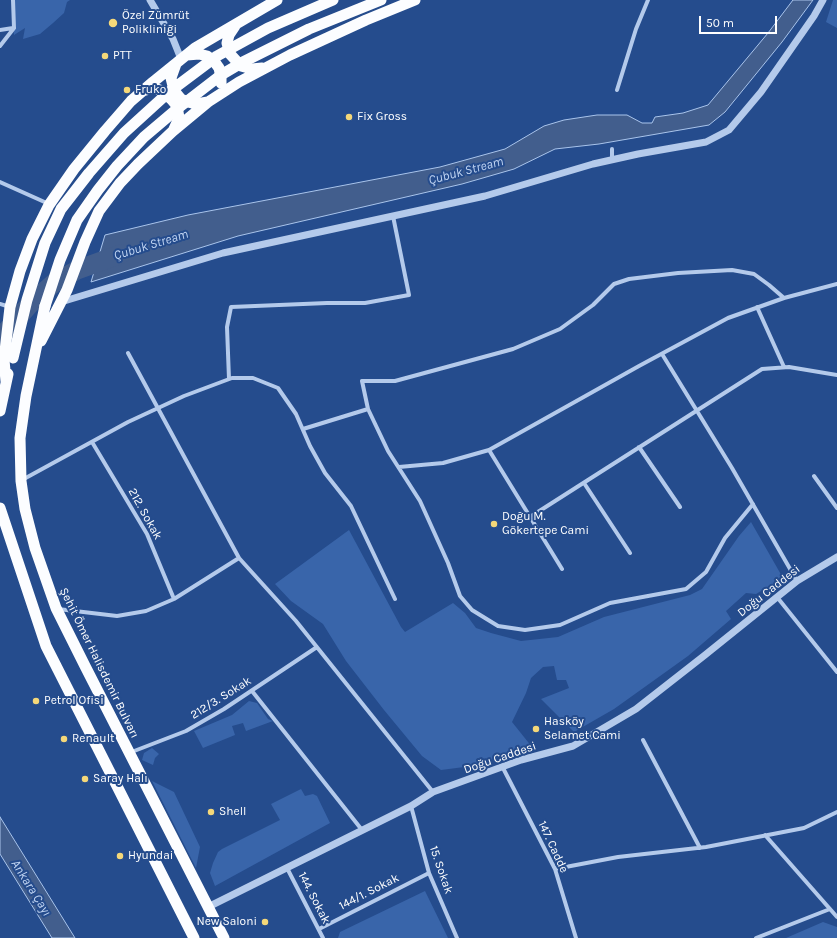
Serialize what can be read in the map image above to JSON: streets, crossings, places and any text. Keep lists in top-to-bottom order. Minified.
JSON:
{"streets":{"highway":["Şehit Ömer Halisdemir Bulvarı"],"street":["212. Sokak","Doğu Caddesi","212/3. Sokak","147. Cadde","15. Sokak","144/1. Sokak","144. Sokak"]},"crossings":[["Doğu Caddesi","Şehit Ömer Halisdemir Bulvarı"],["Doğu Caddesi","147. Cadde"],["Doğu Caddesi","15. Sokak"],["Doğu Caddesi","144. Sokak"],["Şehit Ömer Halisdemir Bulvarı","212/3. Sokak"],["15. Sokak","144/1. Sokak"],["144/1. Sokak","144. Sokak"]],"water":["Çubuk Stream","Ankara Çayı"],"places":["Özel Zümrüt Polikliniği","PTT","Fruko","Fix Gross","Doğu M. Gökertepe Cami","Petrol Ofisi","Hasköy Selamet Cami","Renault","Saray Halı","Shell","Hyundai","New Saloni"],"scale_bar":"50 m"}
